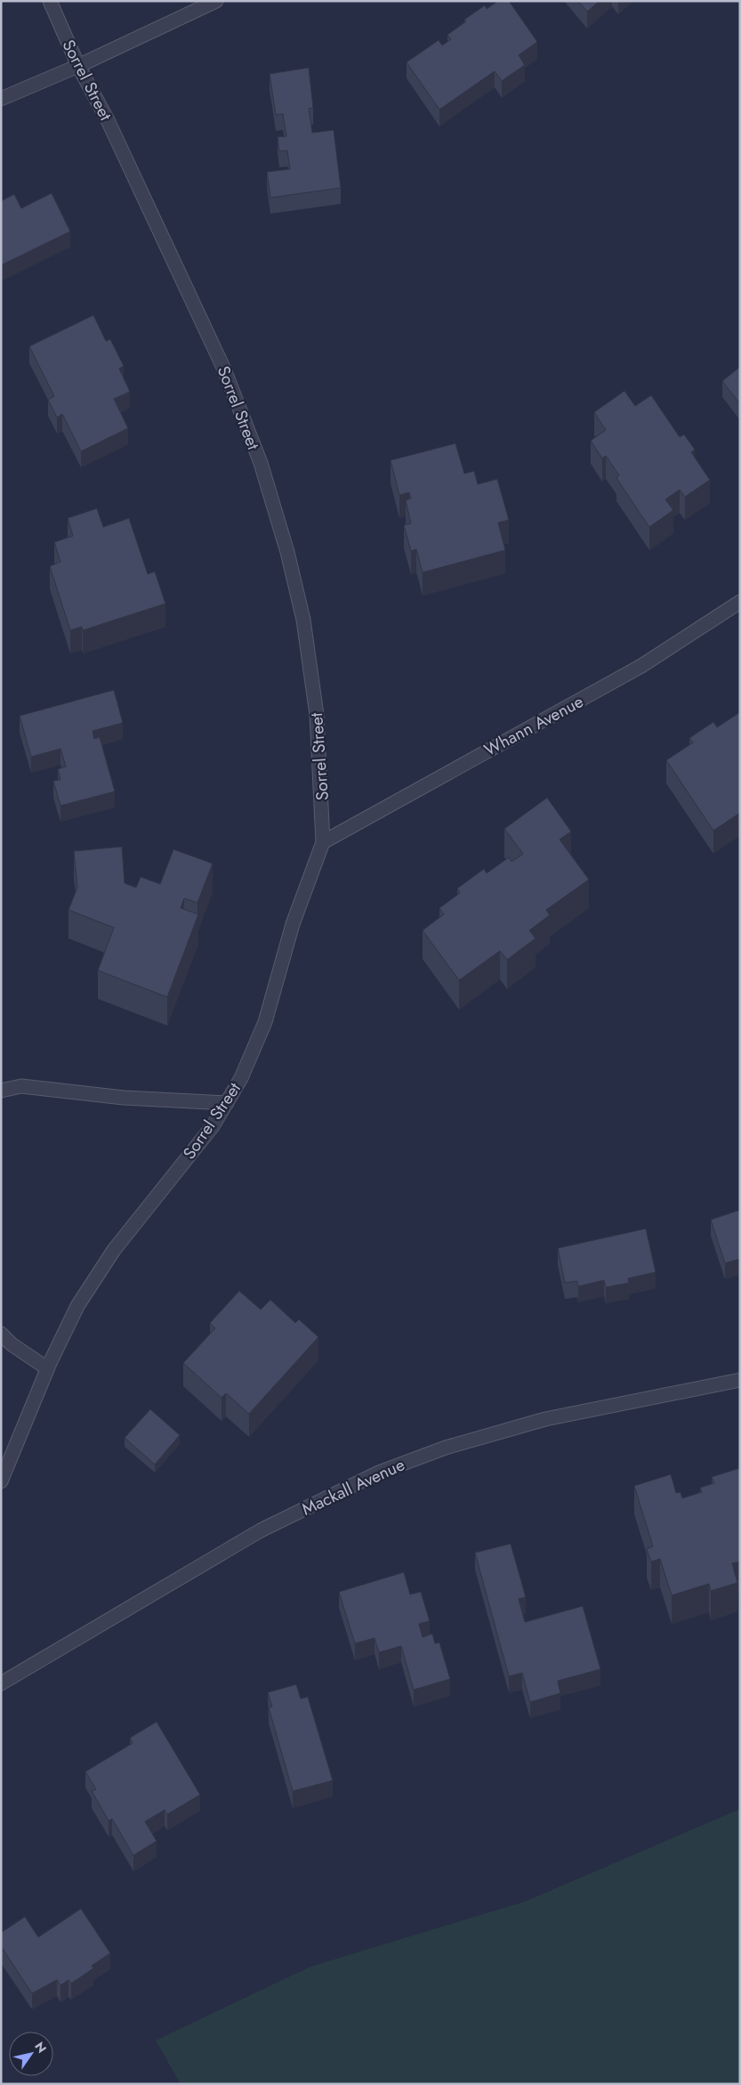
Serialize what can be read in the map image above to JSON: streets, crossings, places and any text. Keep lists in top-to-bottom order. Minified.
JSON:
{"streets":{"street":["Sorrel Street","Whann Avenue","Mackall Avenue"]},"crossings":[["Sorrel Street","Whann Avenue"]],"north":"top right"}
